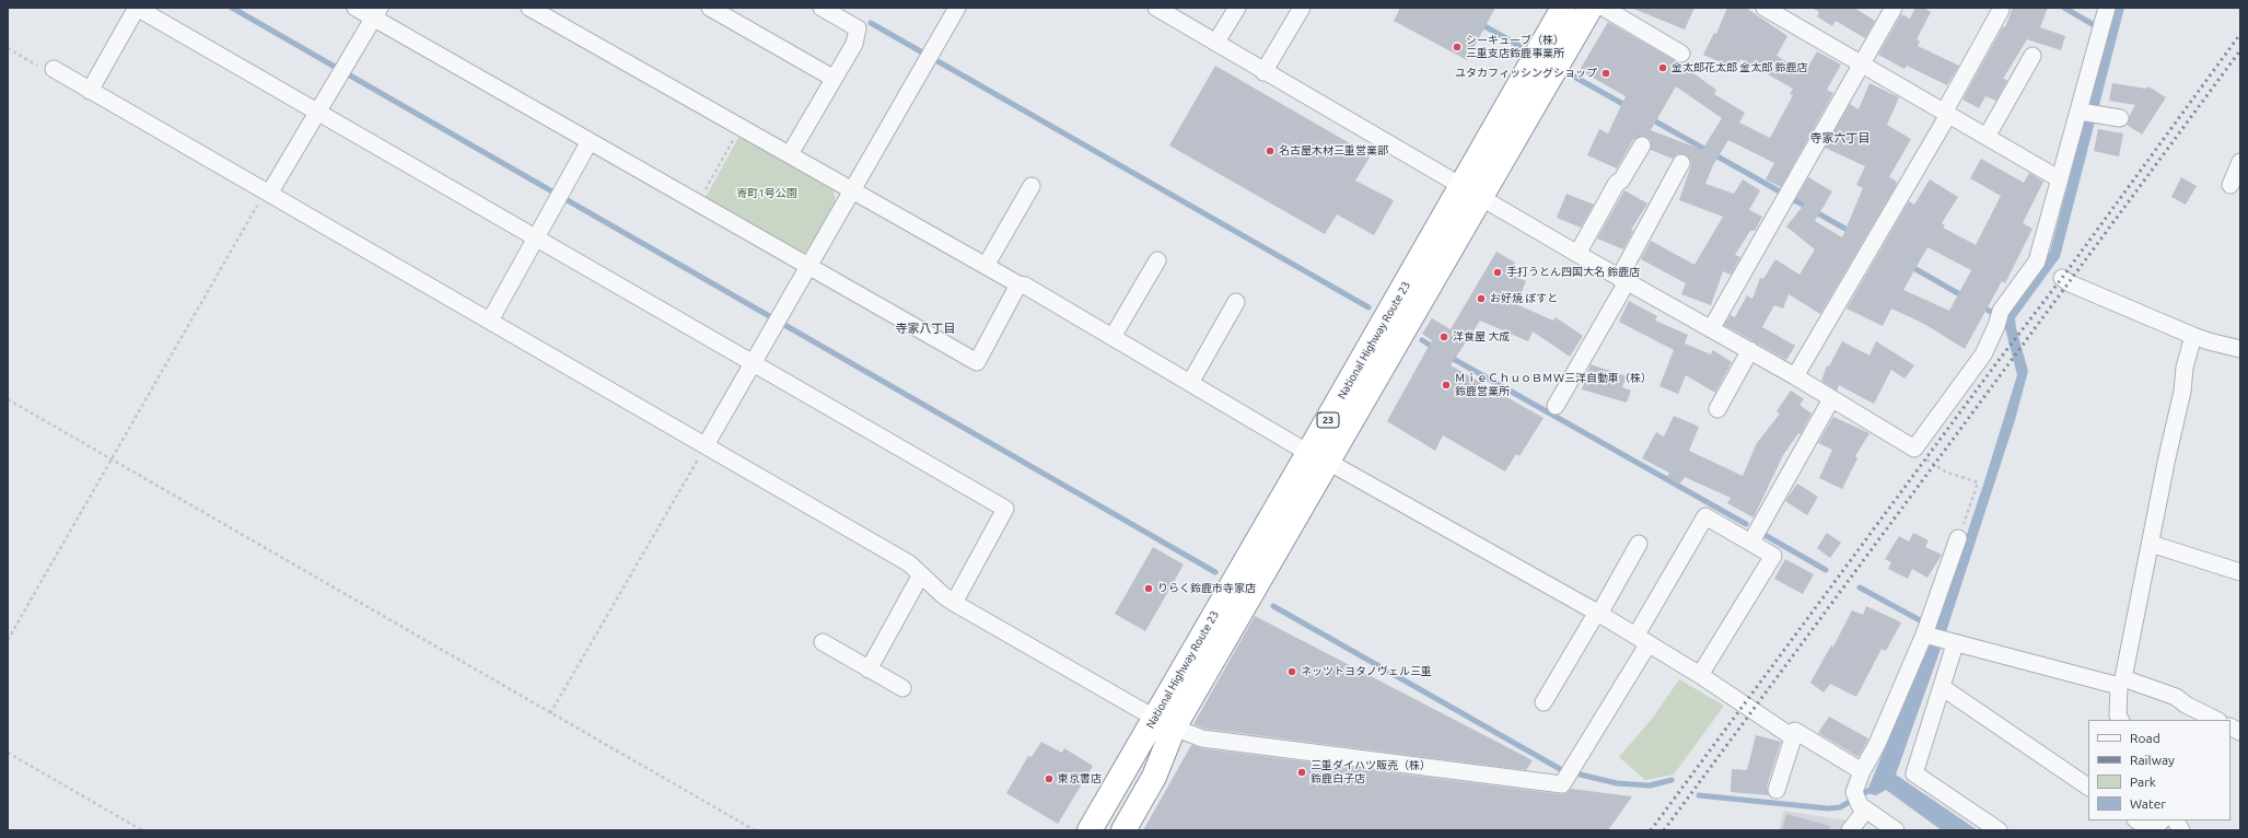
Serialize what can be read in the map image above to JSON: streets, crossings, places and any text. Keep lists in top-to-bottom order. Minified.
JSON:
{"streets":{"highway":["National Highway Route 23","23"]},"districts":["寺家六丁目","寺家八丁目"],"parks":["寄町1号公園"],"places":["シーキューブ（株） 三重支店鈴鹿事業所","金太郎花太郎 金太郎 鈴鹿店","ユタカフィッシングショップ","名古屋木材三重営業部","手打うとん四国大名 鈴鹿店","お好焼 ぽすと","洋食屋 大成","ＭｉｅＣｈｕｏＢＭＷ三洋自動車（株） 鈴鹿営業所","りらく鈴鹿市寺家店","ネッツトヨタノヴェル三重","三重ダイハツ販売（株） 鈴鹿白子店","東京書店"],"legend":["Road","Railway","Park","Water"]}
